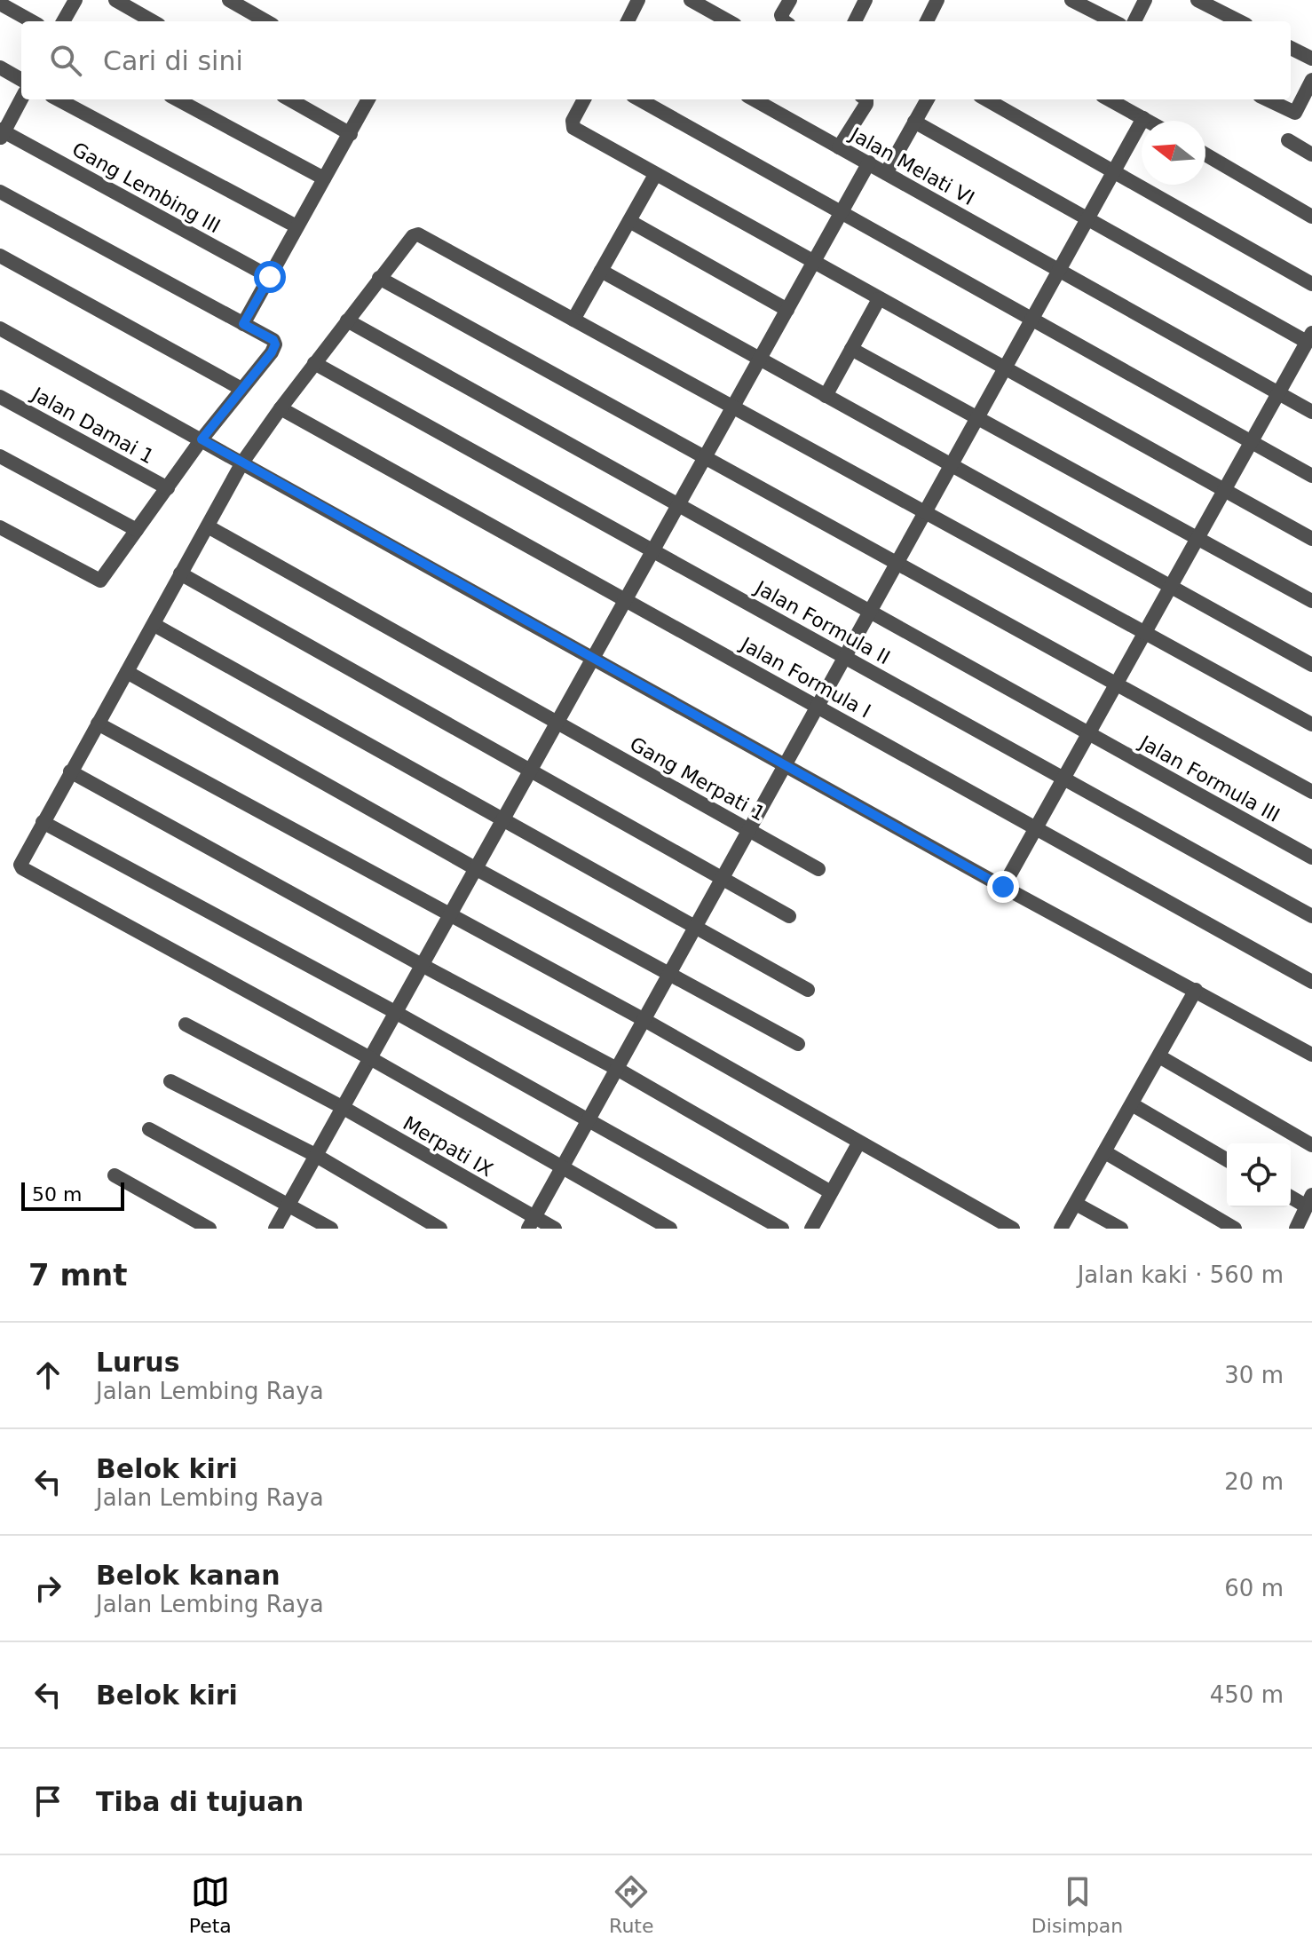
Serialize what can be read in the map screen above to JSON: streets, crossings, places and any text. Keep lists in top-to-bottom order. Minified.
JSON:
{"streets":{"street":["Jalan Melati VI","Gang Lembing III","Jalan Damai 1","Jalan Formula II","Jalan Formula I","Gang Merpati 1","Jalan Formula III","Merpati IX"]},"scale_bar":"50 m","north":"left","page":{"search":"Cari di sini","scale":"50 m","heading":["7 mnt","Jalan kaki · 560 m"],"list":[["Lurus","Jalan Lembing Raya","30 m"],["Belok kiri","Jalan Lembing Raya","20 m"],["Belok kanan","Jalan Lembing Raya","60 m"],["Belok kiri","450 m"],"Tiba di tujuan"],"nav":["Peta","Rute","Disimpan"]}}
